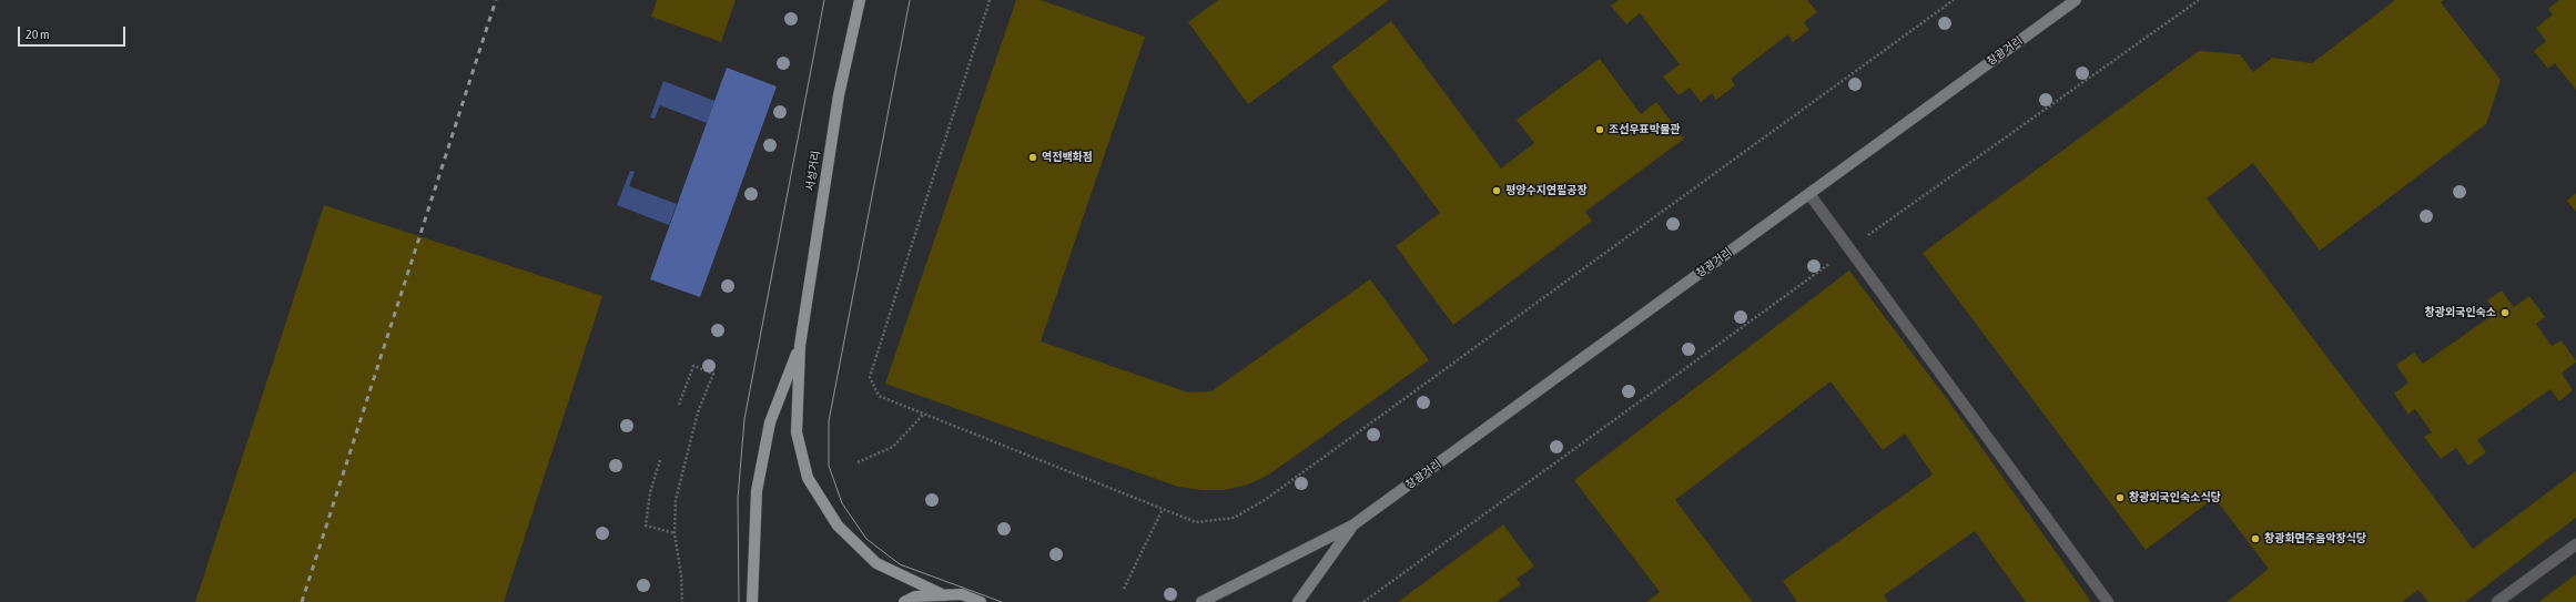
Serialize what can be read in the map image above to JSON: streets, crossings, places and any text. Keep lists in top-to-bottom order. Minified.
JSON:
{"streets":{"main road":["창광거리","서성거리"]},"places":["조선우표박물관","역전백화점","평양수지연필공장","창광외국인숙소","창광외국인숙소식당","창광화면주음악장식당"],"scale_bar":"20 m"}
